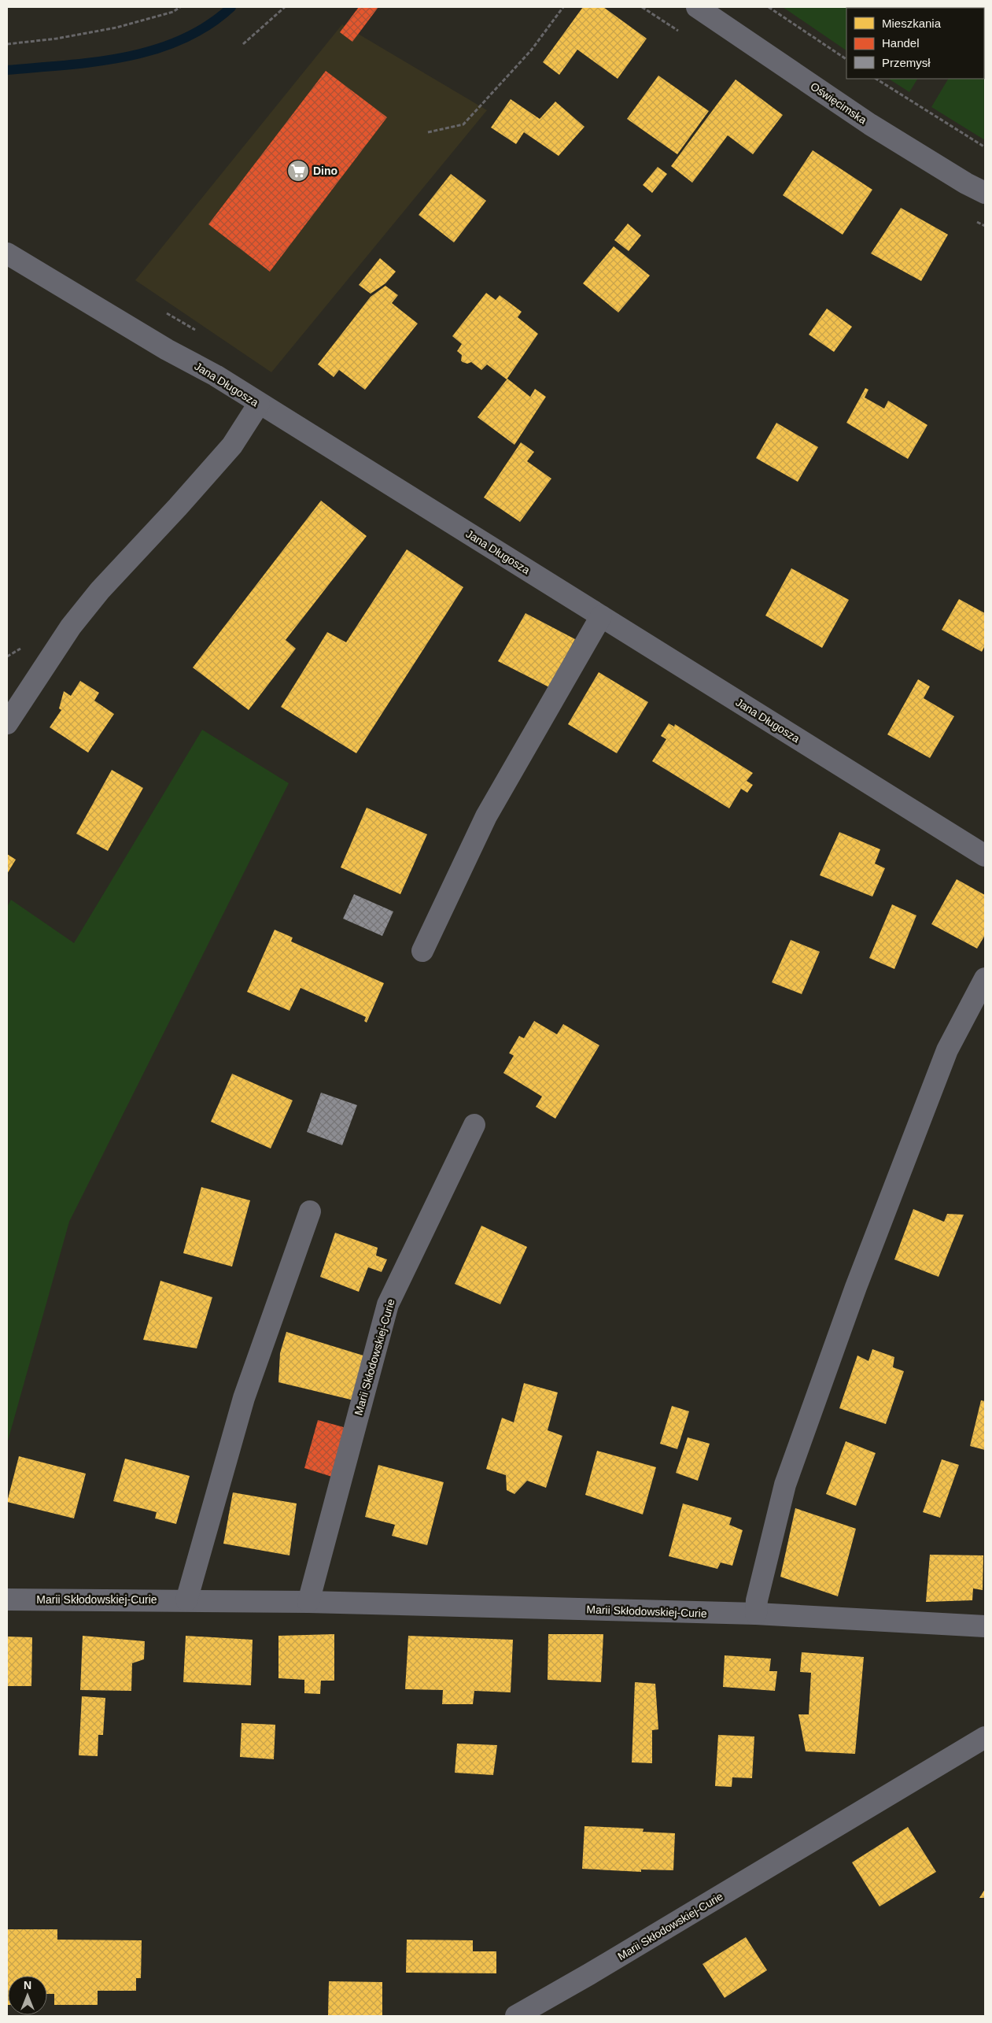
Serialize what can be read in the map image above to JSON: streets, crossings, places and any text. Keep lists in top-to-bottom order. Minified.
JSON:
{"streets":{"street":["Oświęcimska","Jana Długosza","Marii Skłodowskiej-Curie"]},"places":{"supermarket":["Dino"]},"legend":["Mieszkania","Handel","Przemysł"],"north":"top"}
